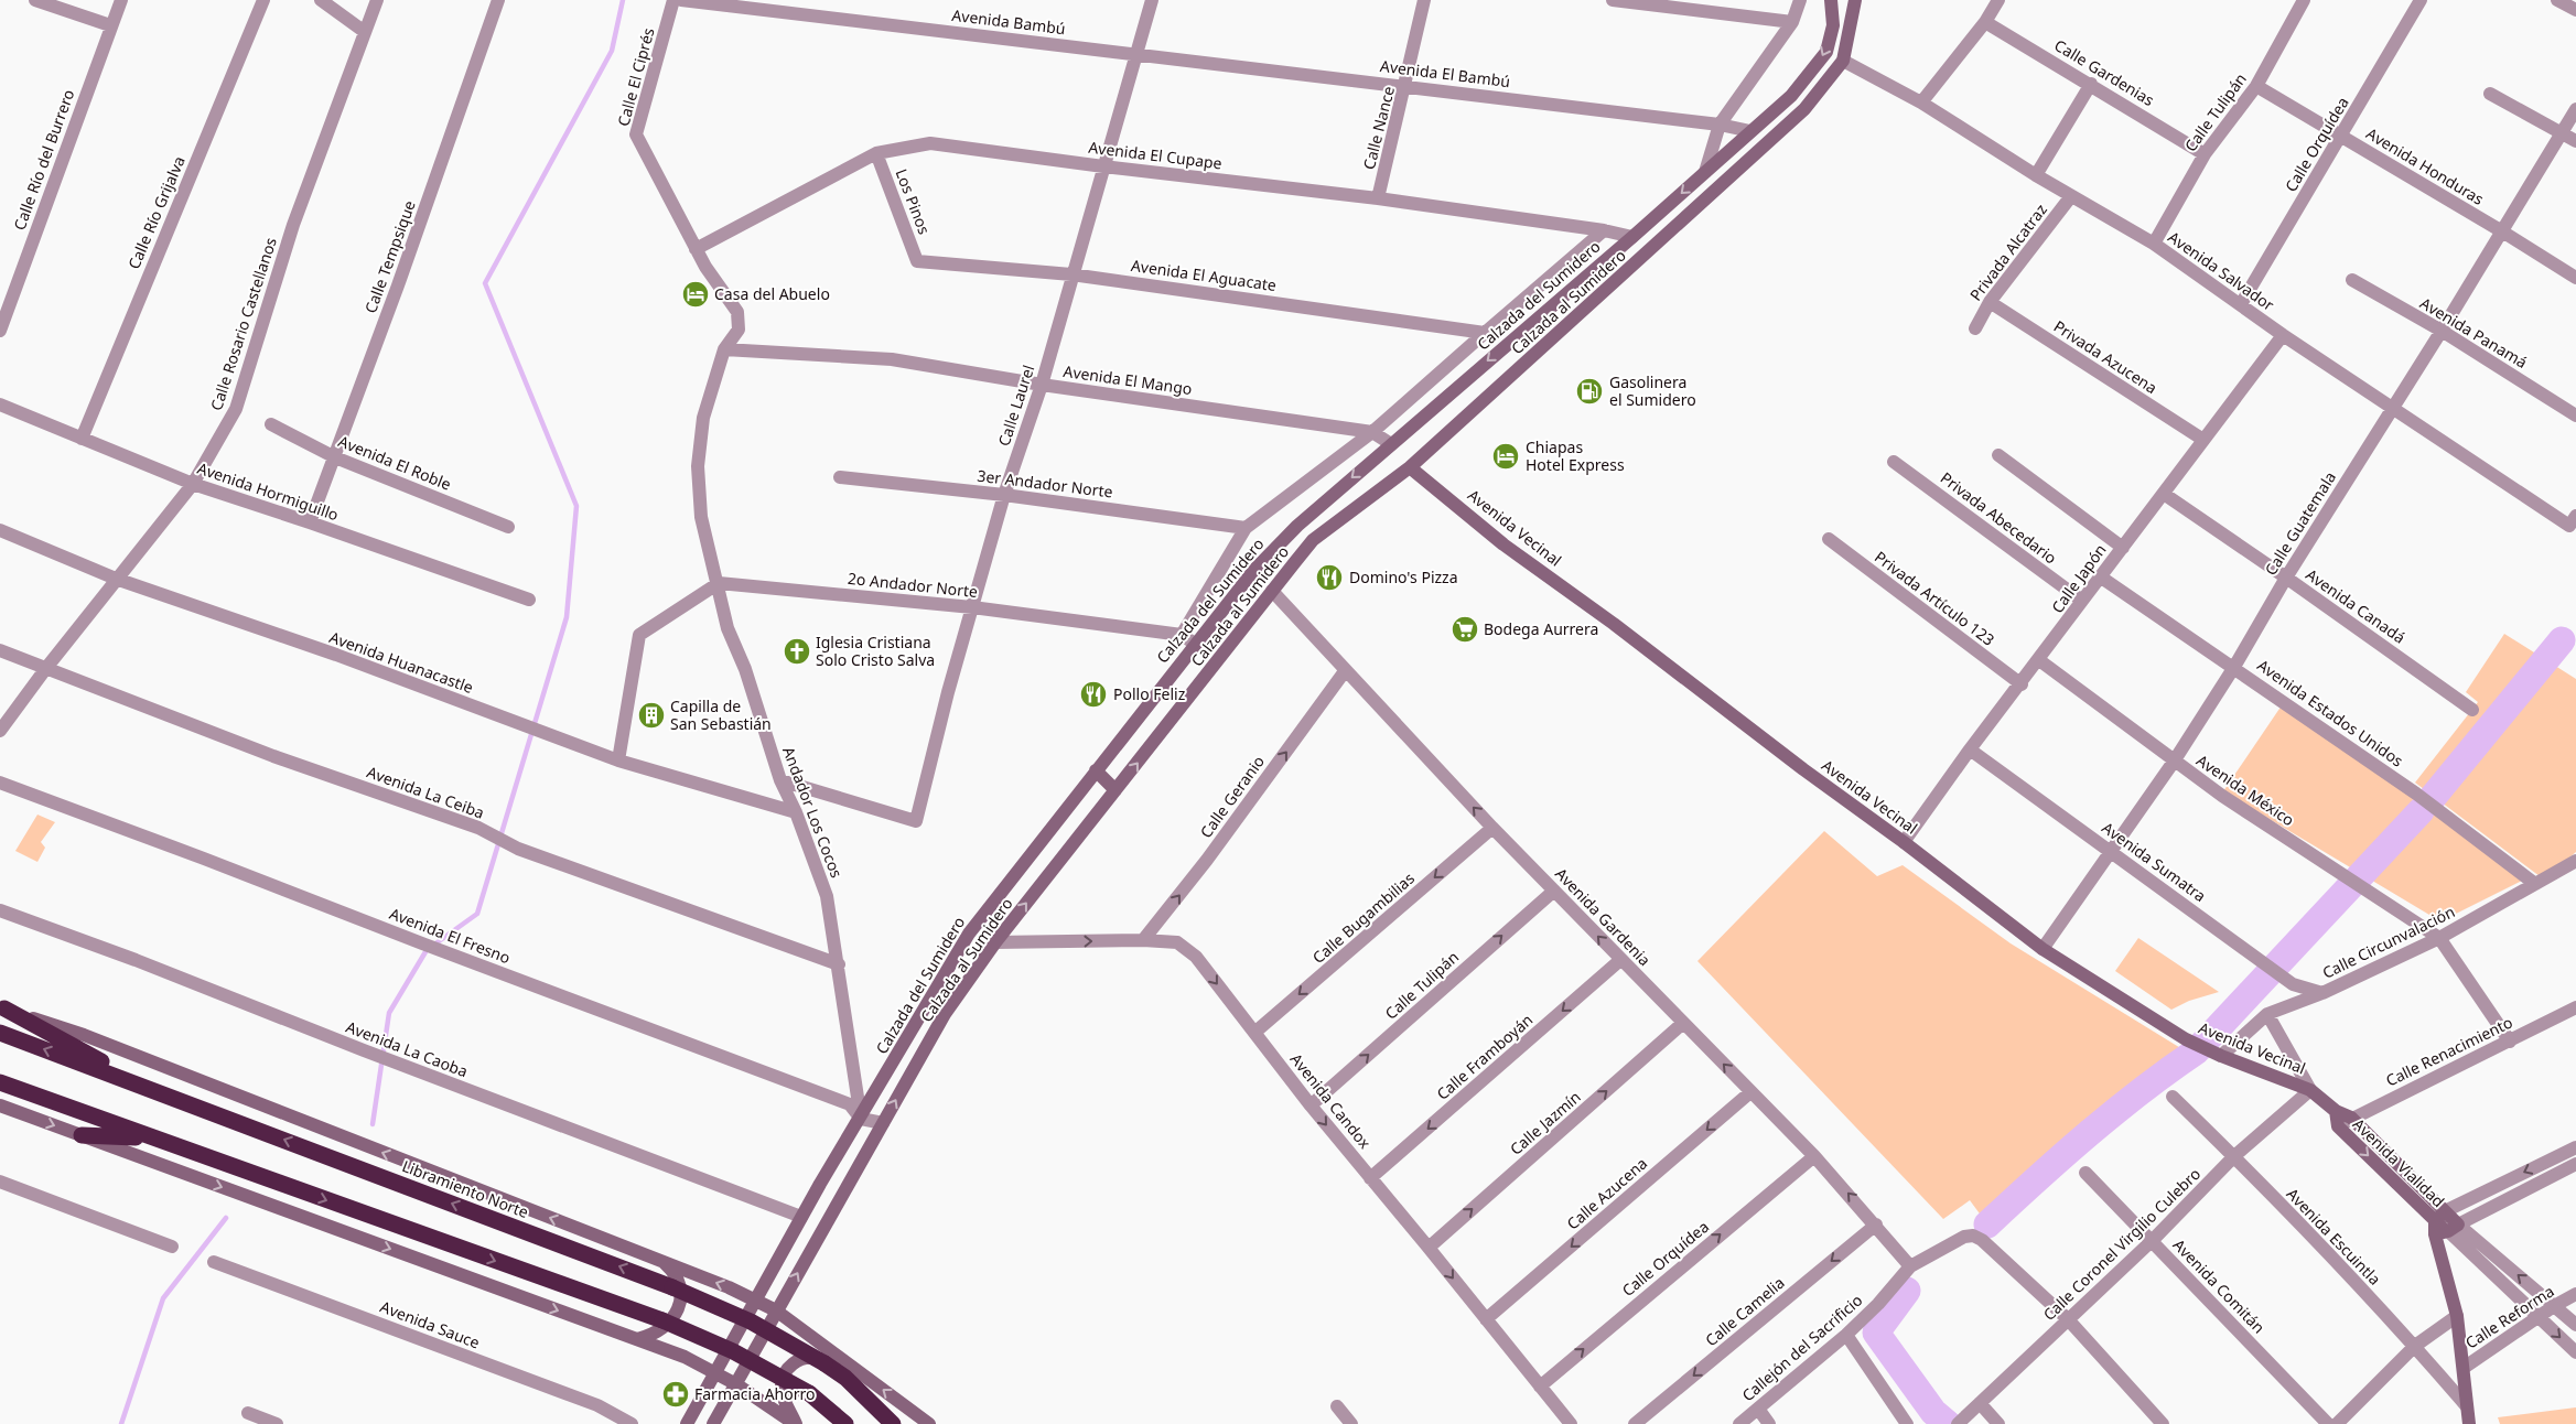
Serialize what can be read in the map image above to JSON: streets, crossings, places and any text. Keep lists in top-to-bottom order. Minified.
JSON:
{"streets":{"highway":["Libramiento Norte"],"main road":["Calzada del Sumidero","Calzada al Sumidero","Avenida Vecinal","Avenida Vialidad"],"street":["Avenida Bambú","Calle Gardenias","Avenida El Bambú","Calle El Ciprés","Calle Tulipán","Calle Nance","Calle Orquídea","Avenida El Cupape","Calle Río del Burrero","Avenida Honduras","Los Pinos","Calle Río Grijalva","Privada Alcatraz","Calle Tempsique","Avenida Salvador","Avenida El Aguacate","Calle Rosario Castellanos","Avenida Panamá","Privada Azucena","Avenida El Mango","Calle Laurel","Avenida El Roble","3er Andador Norte","Avenida Hormiguillo","Privada Abecedario","Calle Guatemala","Calle Japón","2o Andador Norte","Privada Artículo 123","Avenida Canadá","Avenida Huanacastle","Avenida Estados Unidos","Avenida México","Avenida La Ceiba","Calle Geranio","Andador Los Cocos","Avenida Sumatra","Avenida Gardenia","Calle Bugambilias","Avenida El Fresno","Calle Circunvalación","Avenida La Caoba","Calle Renacimiento","Calle Framboyán","Avenida Candox","Calle Jazmín","Calle Azucena","Avenida Escuintla","Calle Coronel Virgilio Culebro","Avenida Comitán","Calle Camelia","Calle Reforma","Avenida Sauce","Callejón del Sacrificio"]},"crossings":[["Avenida Bambú","Avenida El Bambú"],["Avenida Bambú","Calle Laurel"],["Calle Gardenias","Calle Tulipán"],["Avenida El Bambú","Calle Nance"],["Avenida El Bambú","Calzada del Sumidero"],["Avenida El Bambú","Calle Laurel"],["Calle El Ciprés","Avenida El Cupape"],["Calle El Ciprés","Andador Los Cocos"],["Calle Tulipán","Avenida Honduras"],["Calle Tulipán","Avenida Salvador"],["Calle Tulipán","Avenida Gardenia"],["Calle Tulipán","Avenida Candox"],["Calle Nance","Avenida El Cupape"],["Calle Orquídea","Avenida Honduras"],["Calle Orquídea","Avenida Salvador"],["Calle Orquídea","Avenida Gardenia"],["Calle Orquídea","Avenida Candox"],["Avenida El Cupape","Los Pinos"],["Avenida El Cupape","Calzada del Sumidero"],["Avenida El Cupape","Calle Laurel"],["Avenida El Cupape","Andador Los Cocos"],["Avenida Honduras","Calle Guatemala"],["Los Pinos","Avenida El Aguacate"],["Calle Río Grijalva","Avenida Hormiguillo"],["Privada Alcatraz","Avenida Salvador"],["Privada Alcatraz","Privada Azucena"],["Calle Tempsique","Avenida El Roble"],["Calle Tempsique","Avenida Hormiguillo"],["Avenida Salvador","Calzada al Sumidero"],["Avenida Salvador","Calle Guatemala"],["Avenida Salvador","Calle Japón"],["Avenida El Aguacate","Calle Laurel"],["Calzada del Sumidero","Avenida El Mango"],["Calzada del Sumidero","2o Andador Norte"],["Calzada del Sumidero","Andador Los Cocos"],["Calzada del Sumidero","Avenida El Fresno"],["Calzada del Sumidero","Avenida La Caoba"],["Calzada al Sumidero","Avenida Vecinal"],["Calzada al Sumidero","Avenida Gardenia"],["Calzada al Sumidero","Avenida Candox"],["Calle Rosario Castellanos","Avenida Hormiguillo"],["Calle Rosario Castellanos","Avenida Huanacastle"],["Calle Rosario Castellanos","Avenida La Ceiba"],["Avenida Panamá","Calle Guatemala"],["Privada Azucena","Calle Japón"],["Avenida El Mango","Calle Laurel"],["Avenida El Mango","Andador Los Cocos"],["Calle Laurel","3er Andador Norte"],["Calle Laurel","2o Andador Norte"],["Calle Laurel","Andador Los Cocos"],["Privada Abecedario","Calle Japón"],["Calle Guatemala","Avenida Vecinal"],["Calle Guatemala","Avenida Canadá"],["Calle Guatemala","Avenida Estados Unidos"],["Calle Guatemala","Avenida México"],["Calle Guatemala","Avenida Sumatra"],["Avenida Vecinal","Calle Japón"],["Avenida Vecinal","Calle Circunvalación"],["Avenida Vecinal","Avenida Vialidad"],["Avenida Vecinal","Calle Coronel Virgilio Culebro"],["Calle Japón","Privada Artículo 123"],["Calle Japón","Avenida Canadá"],["Calle Japón","Avenida Estados Unidos"],["Calle Japón","Avenida México"],["Calle Japón","Avenida Sumatra"],["2o Andador Norte","Andador Los Cocos"],["Avenida Huanacastle","Andador Los Cocos"],["Avenida Estados Unidos","Calle Circunvalación"],["Avenida México","Calle Circunvalación"],["Avenida La Ceiba","Andador Los Cocos"],["Calle Geranio","Avenida Gardenia"],["Calle Geranio","Avenida Candox"],["Andador Los Cocos","Avenida El Fresno"],["Avenida Sumatra","Calle Circunvalación"],["Avenida Gardenia","Calle Bugambilias"],["Avenida Gardenia","Calle Framboyán"],["Avenida Gardenia","Calle Jazmín"],["Avenida Gardenia","Calle Azucena"],["Avenida Gardenia","Calle Camelia"],["Avenida Gardenia","Callejón del Sacrificio"],["Calle Bugambilias","Avenida Candox"],["Calle Renacimiento","Avenida Vialidad"],["Calle Framboyán","Avenida Candox"],["Avenida Candox","Calle Jazmín"],["Avenida Candox","Calle Azucena"],["Avenida Vialidad","Calle Reforma"],["Avenida Escuintla","Calle Coronel Virgilio Culebro"],["Calle Coronel Virgilio Culebro","Avenida Comitán"],["Calle Coronel Virgilio Culebro","Callejón del Sacrificio"]],"one_way":["Calle Tulipán","Calle Orquídea","Calzada del Sumidero","Calzada al Sumidero","Calle Geranio","Avenida Gardenia","Calle Bugambilias","Calle Framboyán","Avenida Candox","Calle Jazmín","Calle Azucena","Calle Camelia"],"places":{"hotel":["Casa del Abuelo","Chiapas Hotel Express"],"fuel station":["Gasolinera el Sumidero"],"restaurant":["Domino's Pizza","Pollo Feliz"],"supermarket":["Bodega Aurrera"],"church":["Iglesia Cristiana Solo Cristo Salva"],"building":["Capilla de San Sebastián"],"pharmacy":["Farmacia Ahorro"]}}
